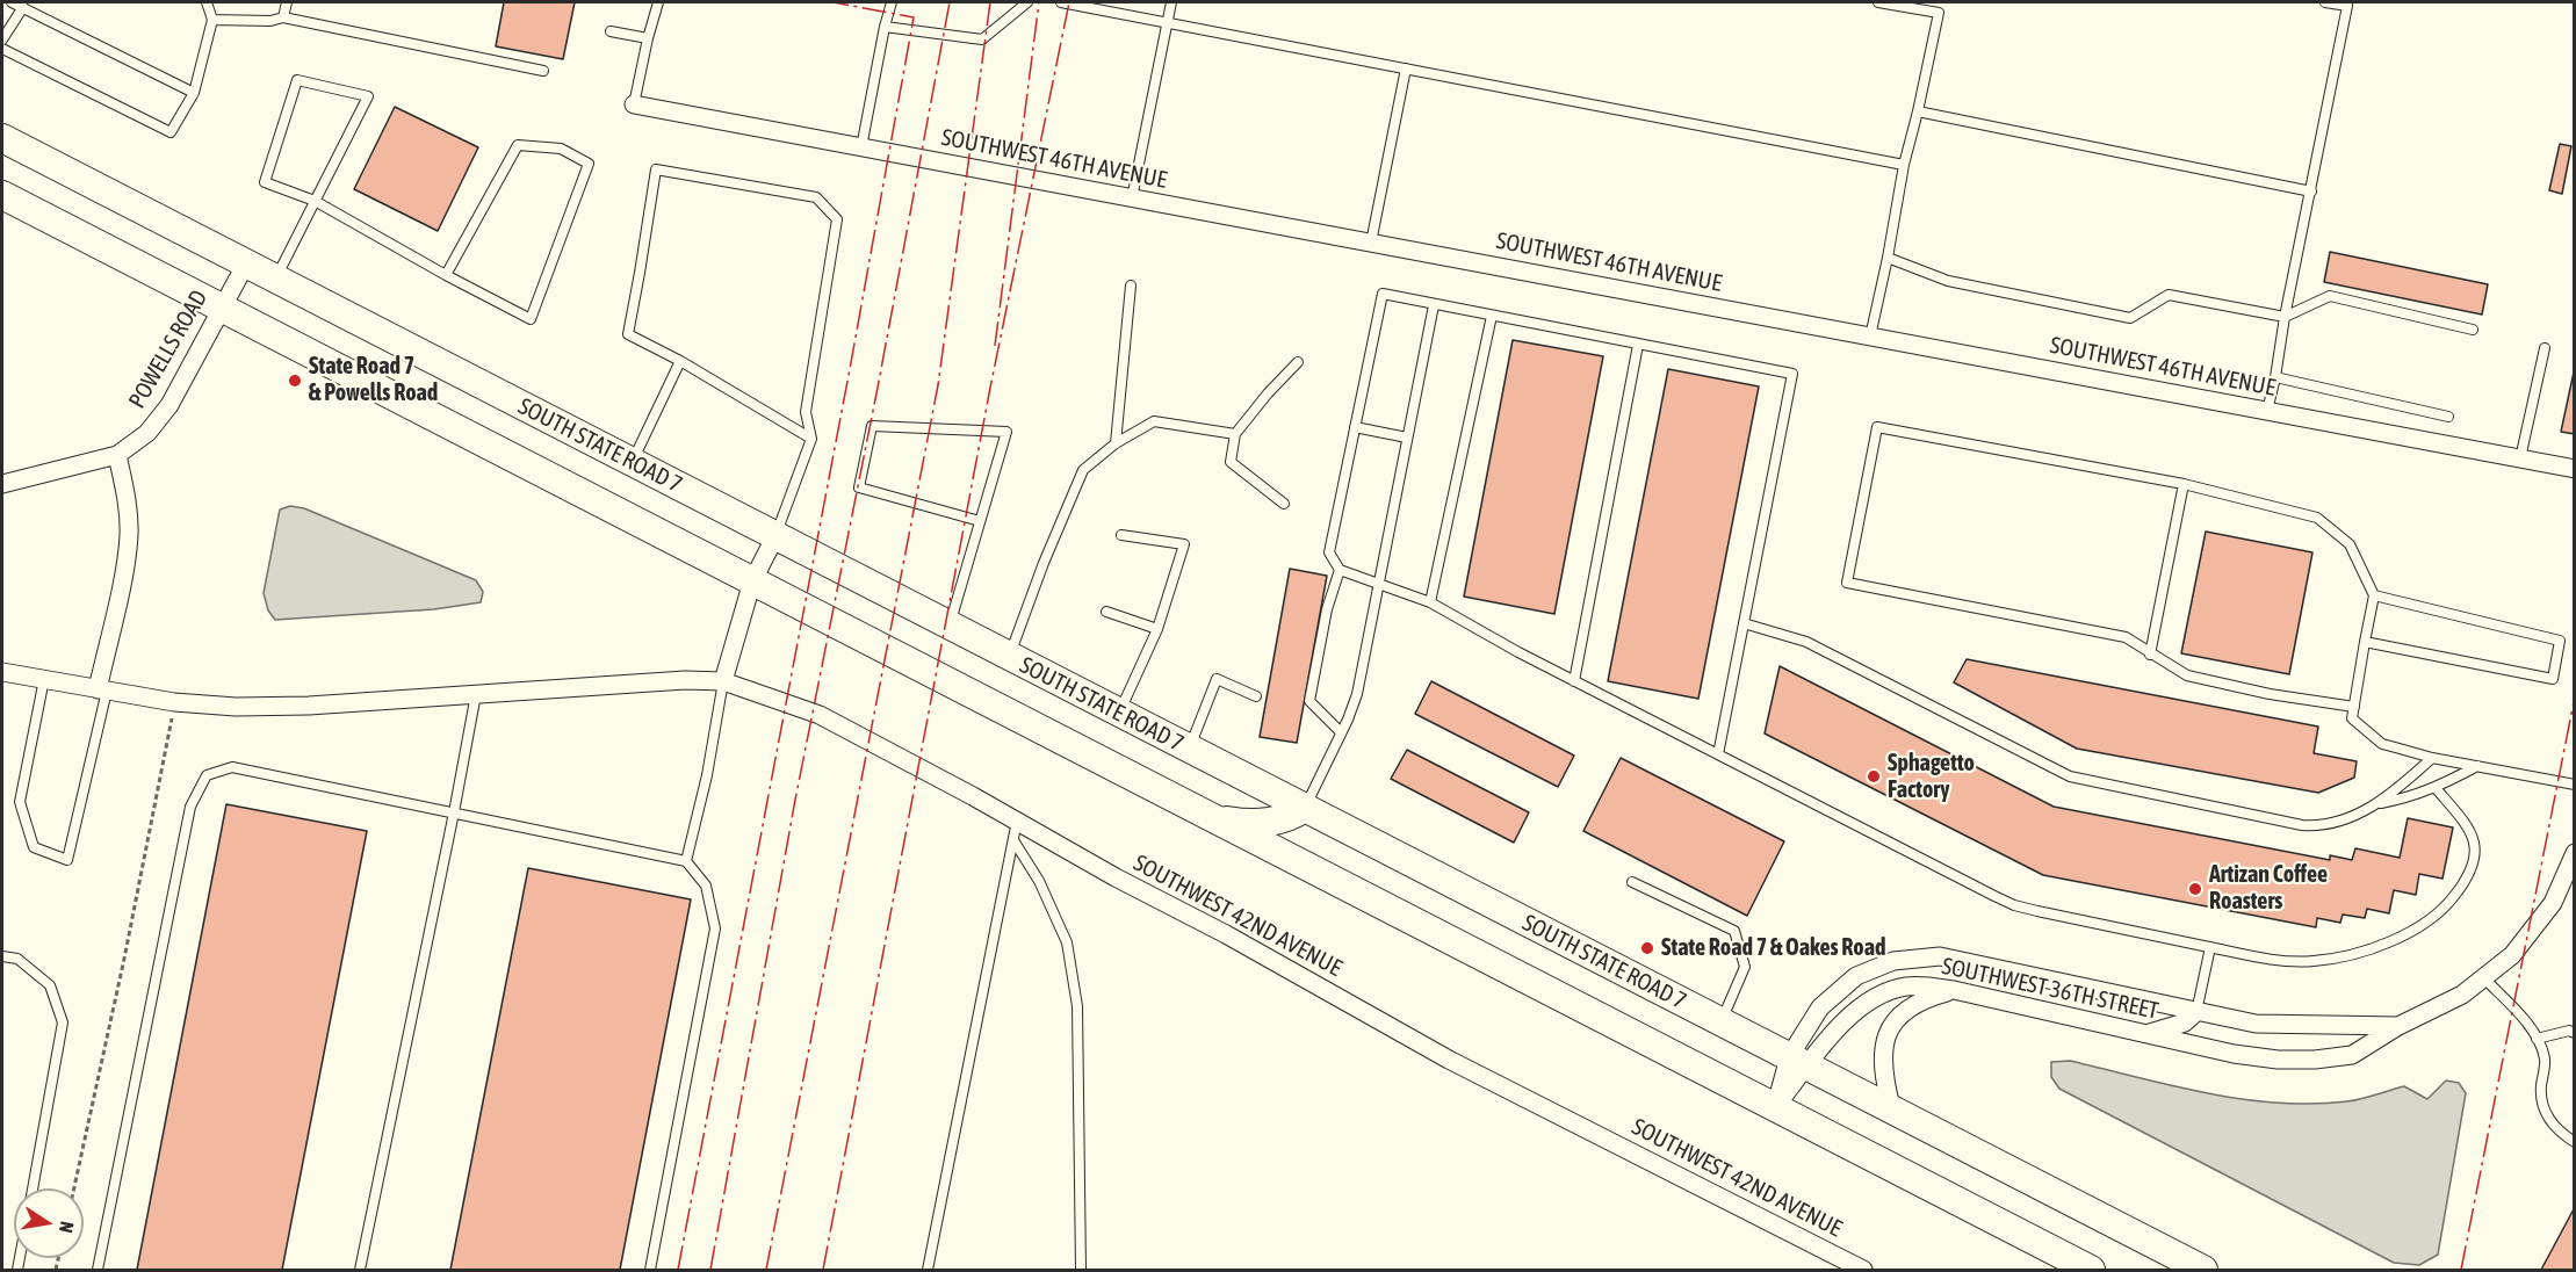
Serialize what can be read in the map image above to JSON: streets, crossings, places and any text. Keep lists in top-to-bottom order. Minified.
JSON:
{"streets":{"main road":["SOUTH STATE ROAD 7"],"street":["SOUTHWEST 46TH AVENUE","POWELLS ROAD","SOUTHWEST 42ND AVENUE","SOUTHWEST 36TH STREET"]},"crossings":[["POWELLS ROAD","SOUTH STATE ROAD 7"],["SOUTH STATE ROAD 7","SOUTHWEST 36TH STREET"]],"places":["State Road 7 & Powells Road","Sphagetto Factory","Artizan Coffee Roasters","State Road 7 & Oakes Road"],"north":"right"}
